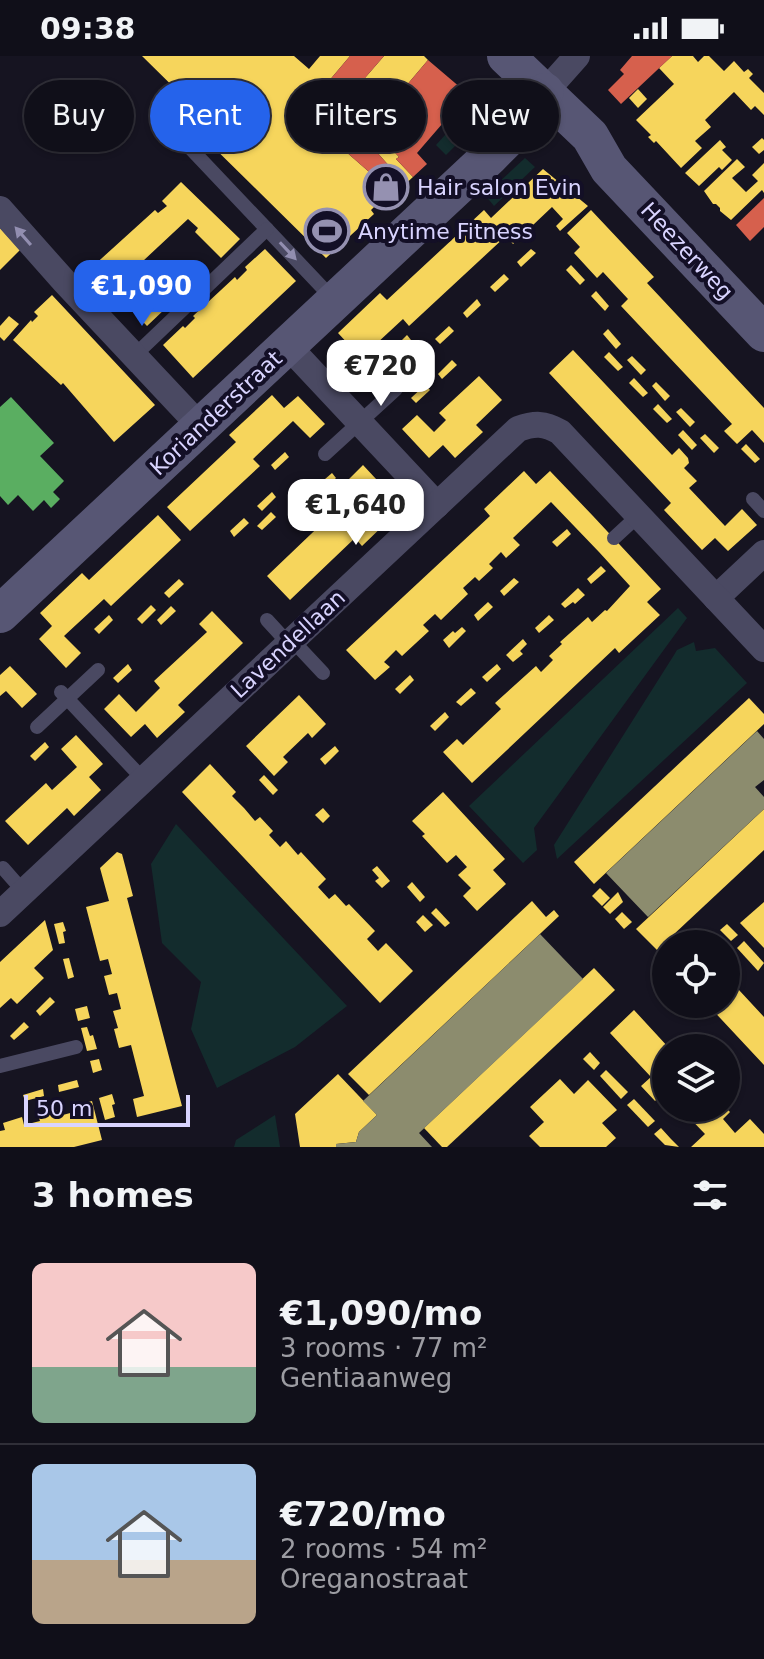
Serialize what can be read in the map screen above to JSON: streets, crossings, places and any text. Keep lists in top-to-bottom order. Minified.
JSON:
{"streets":{"street":["Heezerweg","Korianderstraat","Lavendellaan"]},"places":{"shop":["Hair salon Evin"],"sports":["Anytime Fitness"]},"scale_bar":"50 m","page":{"status":"09:38","chip":["Buy","Rent","Filters","New"],"price":["€1,090","€720","€1,640"],"scale":"50 m","heading":"3 homes","list":[{"name":"€1,090/mo","note":"3 rooms · 77 m² · Gentiaanweg"},{"name":"€720/mo","note":"2 rooms · 54 m² · Oreganostraat"}]}}
